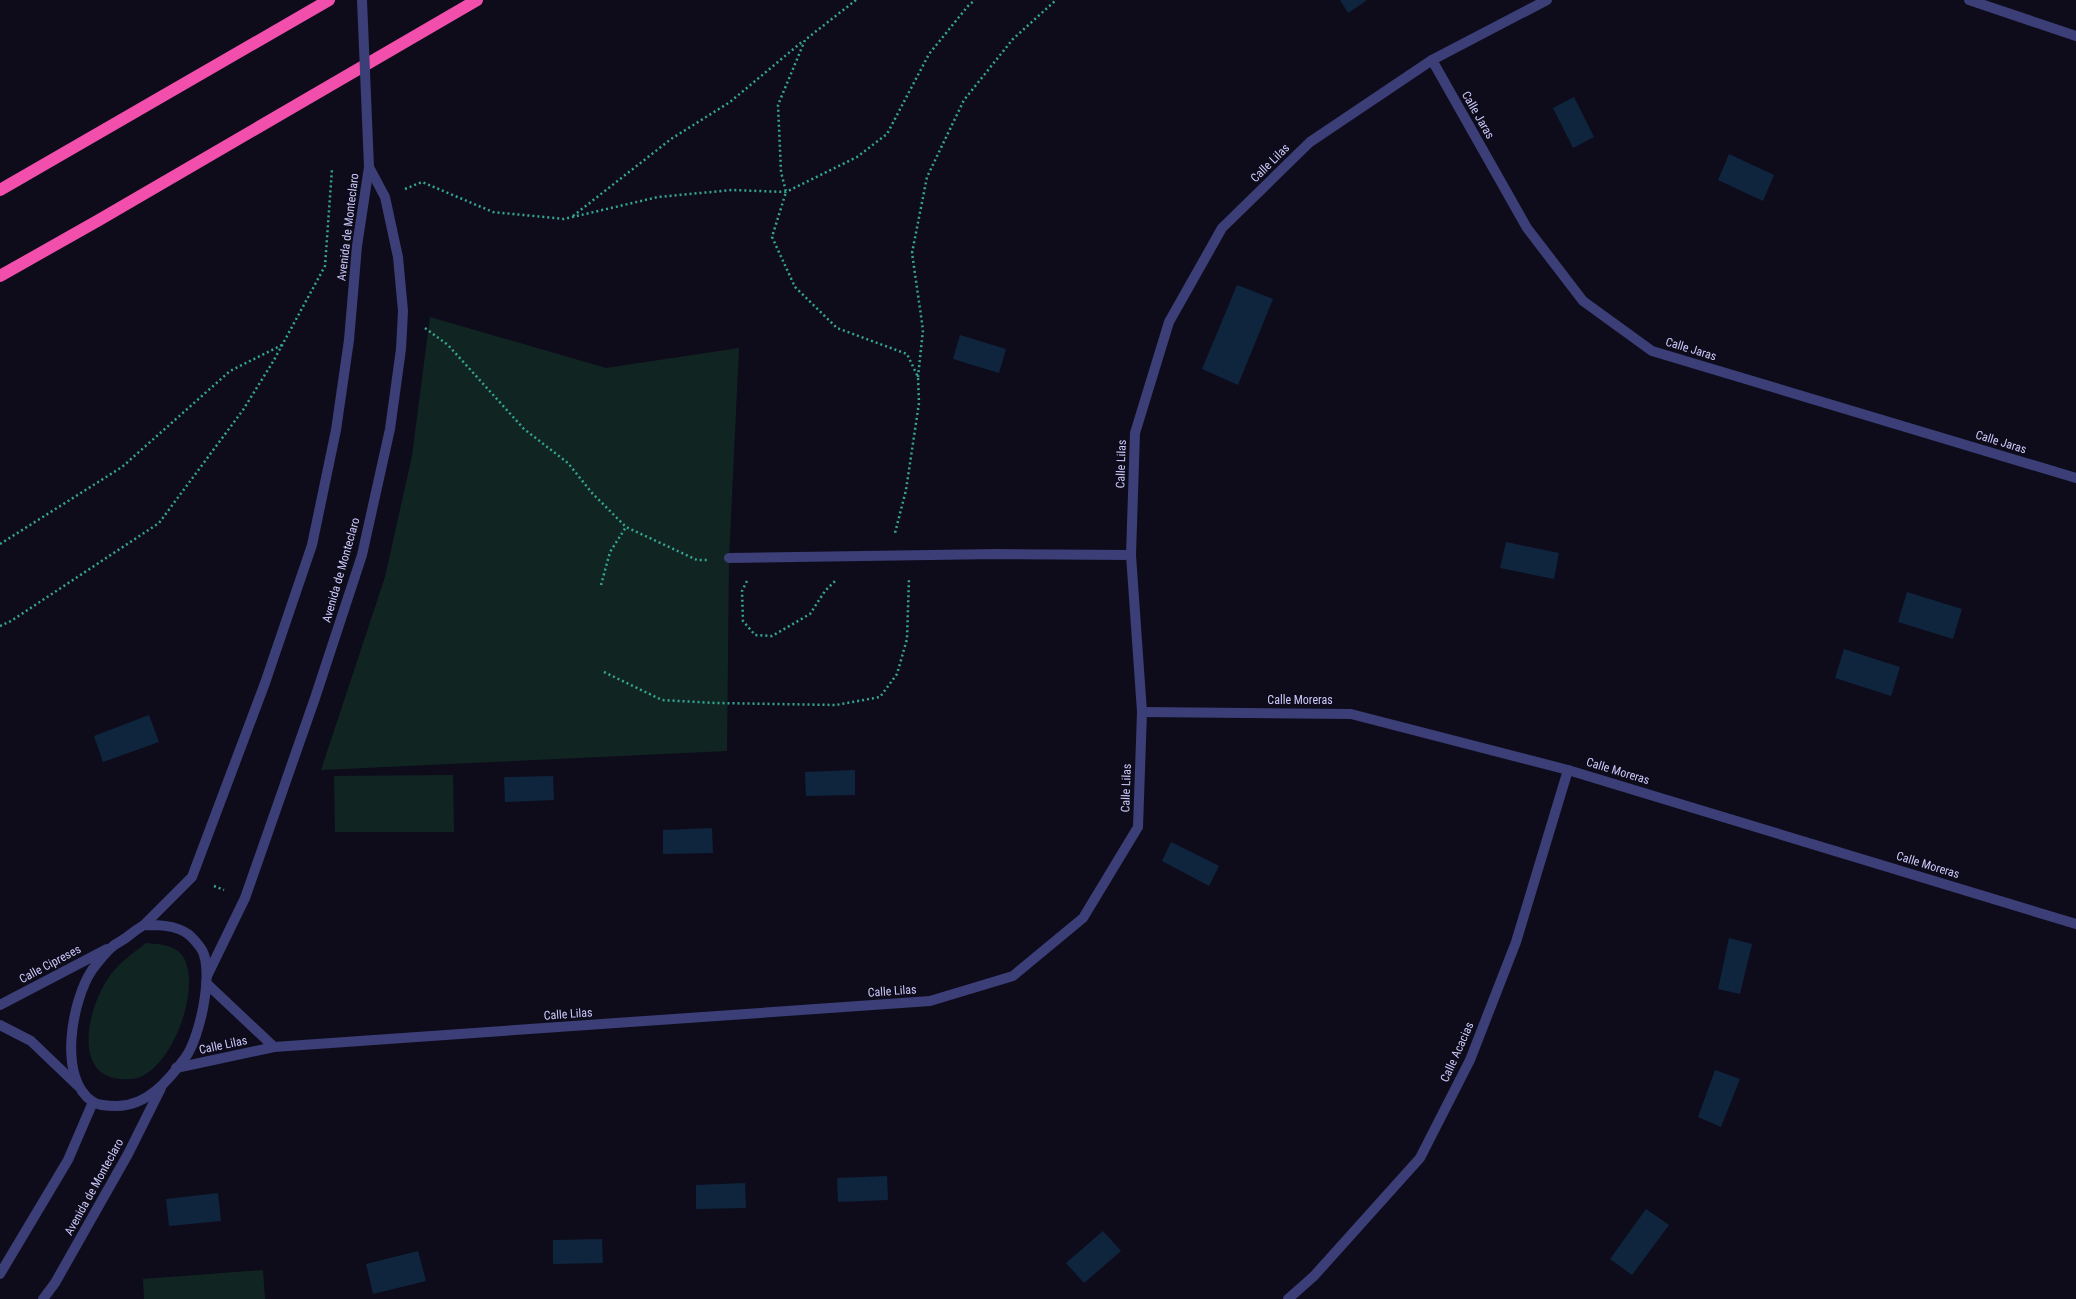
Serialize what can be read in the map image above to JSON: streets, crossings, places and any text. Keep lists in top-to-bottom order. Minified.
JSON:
{"streets":{"street":["Calle Jaras","Calle Lilas","Avenida de Monteclaro","Calle Moreras","Calle Cipreses","Calle Acacias"]},"crossings":[["Calle Jaras","Calle Lilas"],["Calle Lilas","Avenida de Monteclaro"],["Calle Lilas","Calle Moreras"],["Avenida de Monteclaro","Calle Cipreses"],["Calle Moreras","Calle Acacias"]]}
